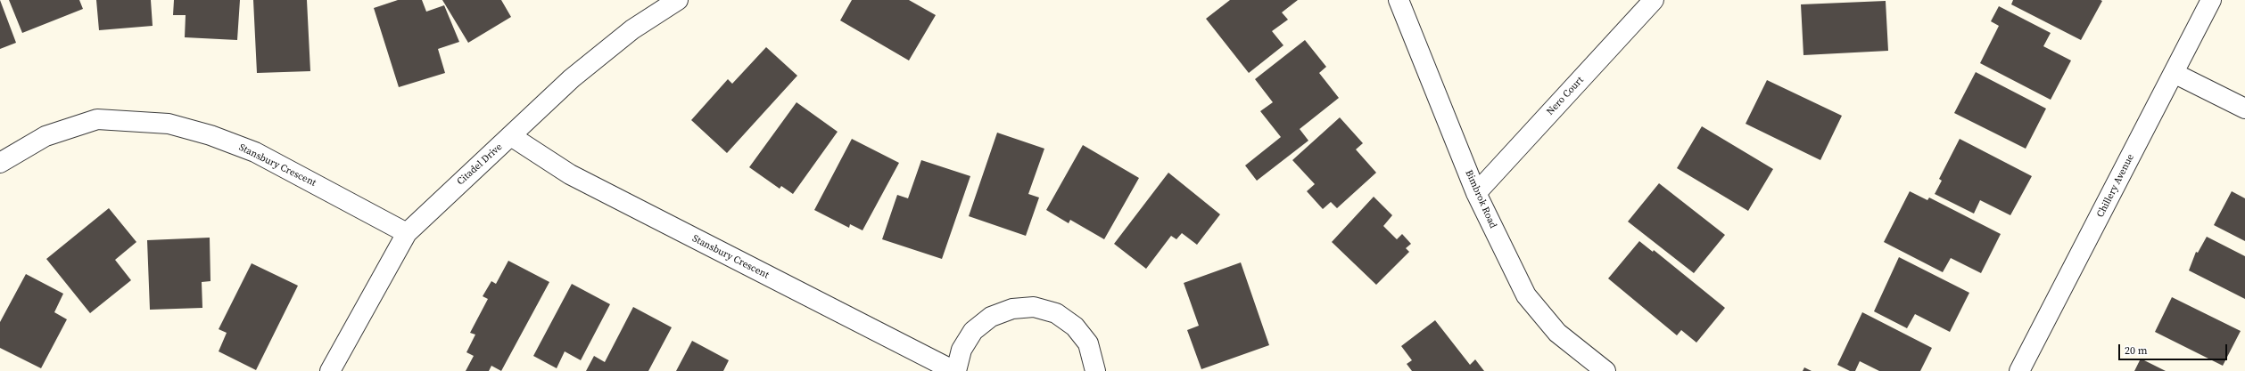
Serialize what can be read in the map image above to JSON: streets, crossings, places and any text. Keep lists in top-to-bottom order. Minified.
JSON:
{"streets":{"street":["Nero Court","Citadel Drive","Stansbury Crescent","Chillery Avenue","Bimbrok Road"]},"crossings":[["Nero Court","Bimbrok Road"],["Citadel Drive","Stansbury Crescent"]],"scale_bar":"20 m"}
